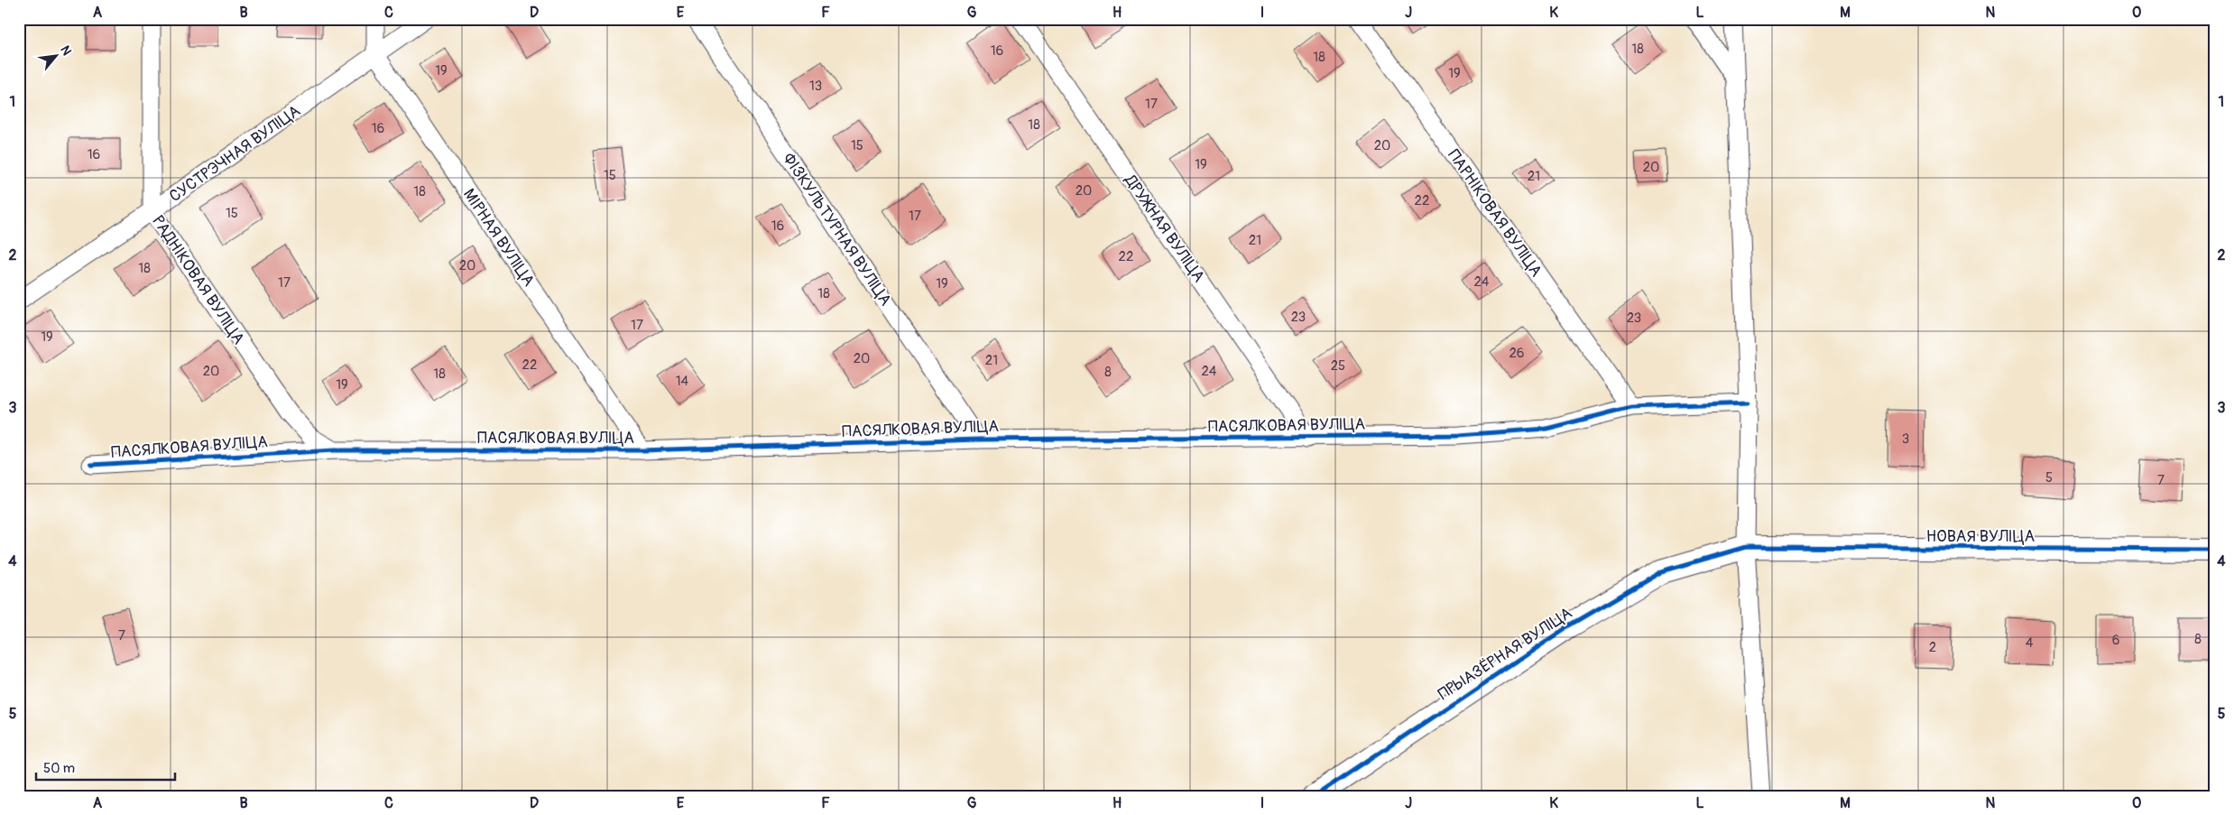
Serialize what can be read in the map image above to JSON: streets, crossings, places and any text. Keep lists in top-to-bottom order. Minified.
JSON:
{"streets":{"street":["СУСТРЭЧНАЯ ВУЛІЦА","ПАРНІКОВАЯ ВУЛІЦА","ДРУЖНАЯ ВУЛІЦА","ФІЗКУЛЬТУРНАЯ ВУЛІЦА","МІРНАЯ ВУЛІЦА","РАДНІКОВАЯ ВУЛІЦА","ПАСЯЛКОВАЯ ВУЛІЦА","НОВАЯ ВУЛІЦА","ПРЫАЗЁРНАЯ ВУЛІЦА"]},"crossings":[["СУСТРЭЧНАЯ ВУЛІЦА","МІРНАЯ ВУЛІЦА"],["СУСТРЭЧНАЯ ВУЛІЦА","РАДНІКОВАЯ ВУЛІЦА"],["ПАРНІКОВАЯ ВУЛІЦА","ПАСЯЛКОВАЯ ВУЛІЦА"],["ДРУЖНАЯ ВУЛІЦА","ПАСЯЛКОВАЯ ВУЛІЦА"],["ФІЗКУЛЬТУРНАЯ ВУЛІЦА","ПАСЯЛКОВАЯ ВУЛІЦА"],["МІРНАЯ ВУЛІЦА","ПАСЯЛКОВАЯ ВУЛІЦА"],["РАДНІКОВАЯ ВУЛІЦА","ПАСЯЛКОВАЯ ВУЛІЦА"],["НОВАЯ ВУЛІЦА","ПРЫАЗЁРНАЯ ВУЛІЦА"]],"house_numbers":["18","16","18","19","19","13","17","18","16","15","20","16","19","20","15","21","20","18","22","15","17","16","21","22","20","18","24","17","19","18","23","23","17","19","26","20","21","22","25","20","24","8","18","14","19","3","5","7","7","8","6","4","2"],"scale_bar":"50 m","north":"top right","grid":{"columns":["A","B","C","D","E","F","G","H","I","J","K","L","M","N","O"],"rows":["1","2","3","4","5"]}}
